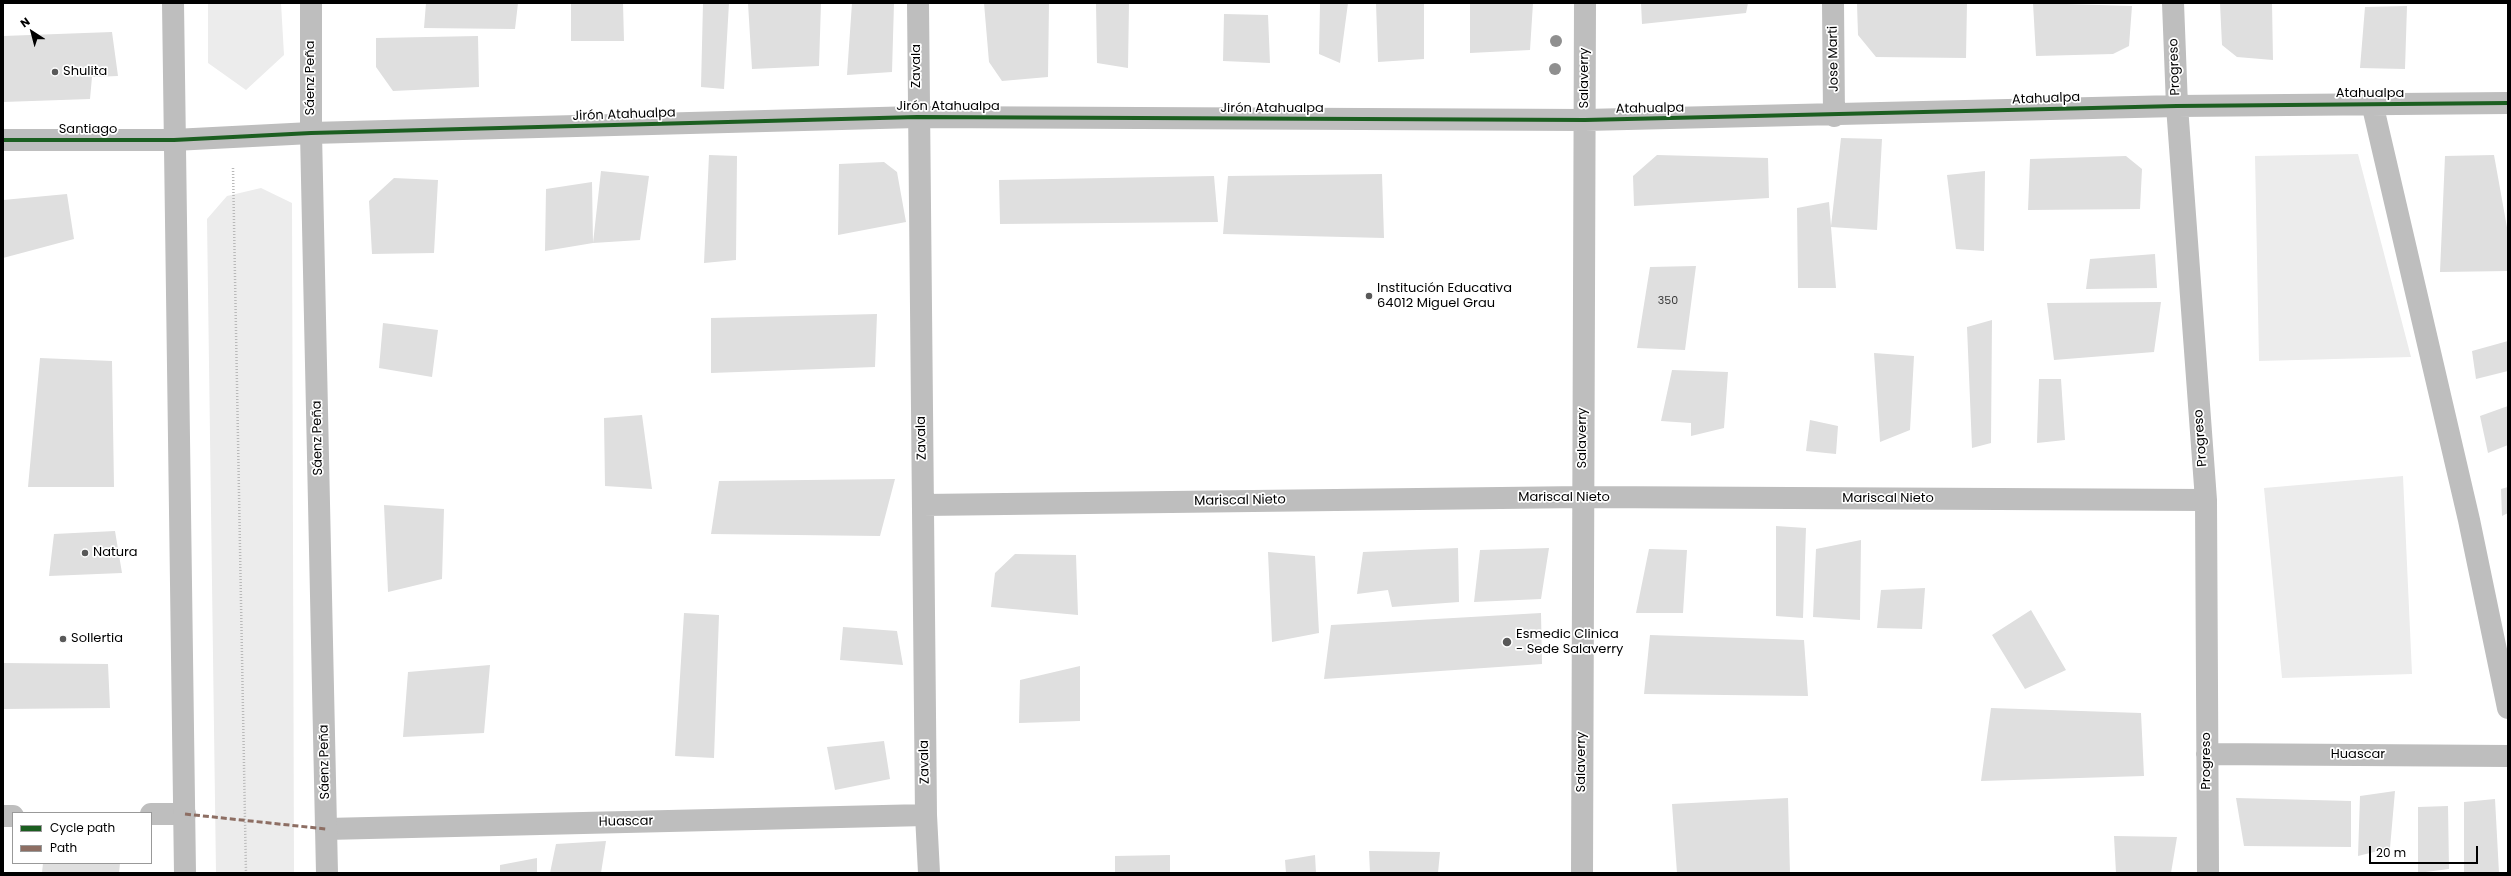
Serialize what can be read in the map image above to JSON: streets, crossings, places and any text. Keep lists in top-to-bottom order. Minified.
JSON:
{"streets":{"street":["Jose Marti","Zavala","Progreso","Sáenz Peña","Salaverry","Atahualpa","Jirón Atahualpa","Santiago","Mariscal Nieto","Huascar"]},"crossings":[["Jose Marti","Atahualpa"],["Zavala","Jirón Atahualpa"],["Zavala","Mariscal Nieto"],["Zavala","Huascar"],["Progreso","Atahualpa"],["Progreso","Mariscal Nieto"],["Progreso","Huascar"],["Sáenz Peña","Jirón Atahualpa"],["Sáenz Peña","Huascar"],["Salaverry","Atahualpa"],["Salaverry","Jirón Atahualpa"],["Salaverry","Mariscal Nieto"],["Atahualpa","Jirón Atahualpa"],["Jirón Atahualpa","Santiago"]],"places":["Shulita","Institución Educativa 64012 Miguel Grau","Natura","Sollertia","Esmedic Clinica - Sede Salaverry"],"house_numbers":["350"],"legend":["Cycle path","Path"],"scale_bar":"20 m","north":"top left"}
